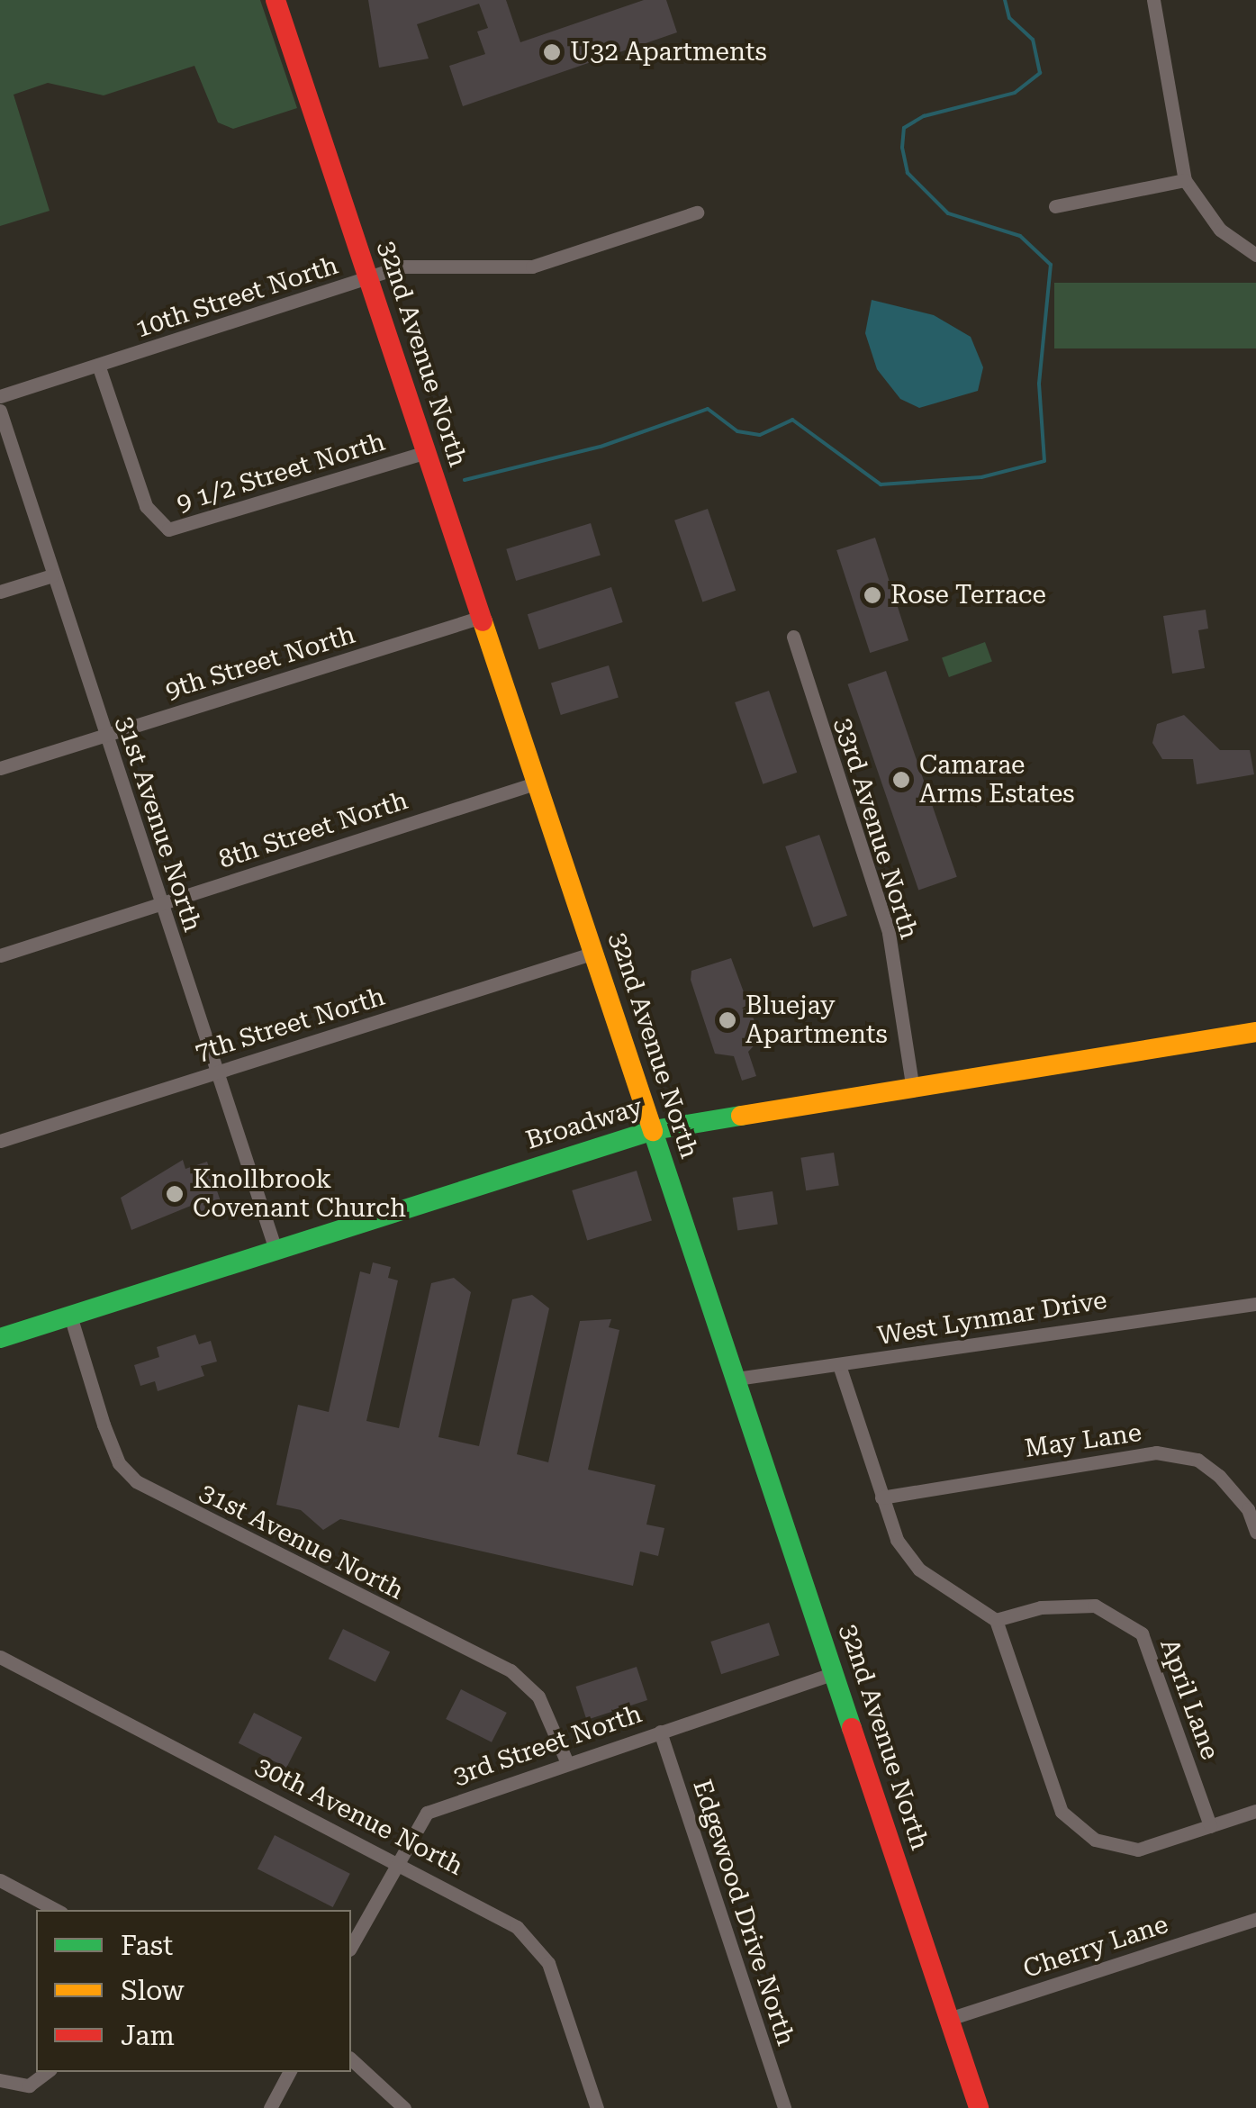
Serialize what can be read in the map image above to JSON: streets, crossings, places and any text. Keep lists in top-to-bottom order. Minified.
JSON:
{"streets":{"street":["10th Street North","32nd Avenue North","9 1/2 Street North","9th Street North","31st Avenue North","33rd Avenue North","8th Street North","7th Street North","Broadway","West Lynmar Drive","May Lane","April Lane","3rd Street North","30th Avenue North","Edgewood Drive North","Cherry Lane"]},"crossings":[["10th Street North","32nd Avenue North"],["10th Street North","9 1/2 Street North"],["32nd Avenue North","9 1/2 Street North"],["32nd Avenue North","9th Street North"],["32nd Avenue North","8th Street North"],["32nd Avenue North","7th Street North"],["32nd Avenue North","Broadway"],["32nd Avenue North","West Lynmar Drive"],["32nd Avenue North","3rd Street North"],["32nd Avenue North","Cherry Lane"],["9th Street North","31st Avenue North"],["31st Avenue North","8th Street North"],["31st Avenue North","7th Street North"],["31st Avenue North","Broadway"],["31st Avenue North","3rd Street North"],["33rd Avenue North","Broadway"],["3rd Street North","30th Avenue North"],["3rd Street North","Edgewood Drive North"]],"places":["U32 Apartments","Rose Terrace","Camarae Arms Estates","Bluejay Apartments","Knollbrook Covenant Church"],"legend":["Fast","Slow","Jam"]}
